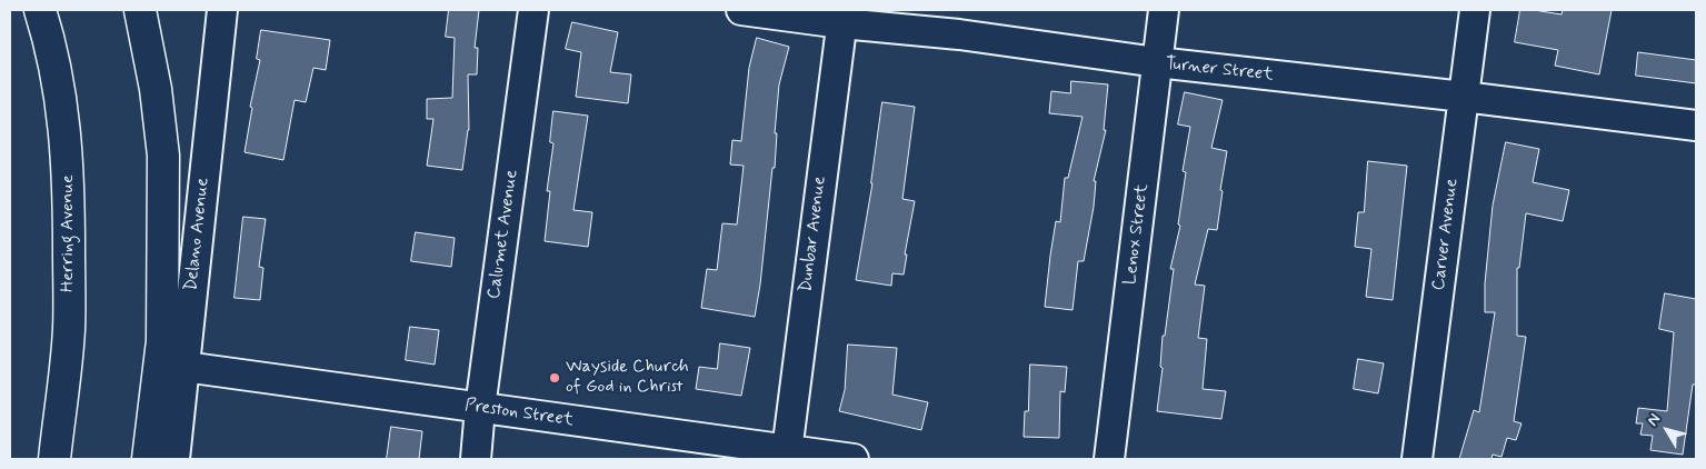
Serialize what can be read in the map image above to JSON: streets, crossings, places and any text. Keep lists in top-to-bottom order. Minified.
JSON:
{"streets":{"main road":["Herring Avenue"],"street":["Turner Street","Delano Avenue","Calumet Avenue","Dunbar Avenue","Lenox Street","Carver Avenue","Preston Street"]},"crossings":[["Turner Street","Dunbar Avenue"],["Turner Street","Lenox Street"],["Turner Street","Carver Avenue"],["Delano Avenue","Preston Street"],["Calumet Avenue","Preston Street"],["Dunbar Avenue","Preston Street"]],"places":["Wayside Church of God in Christ"],"north":"top left"}
